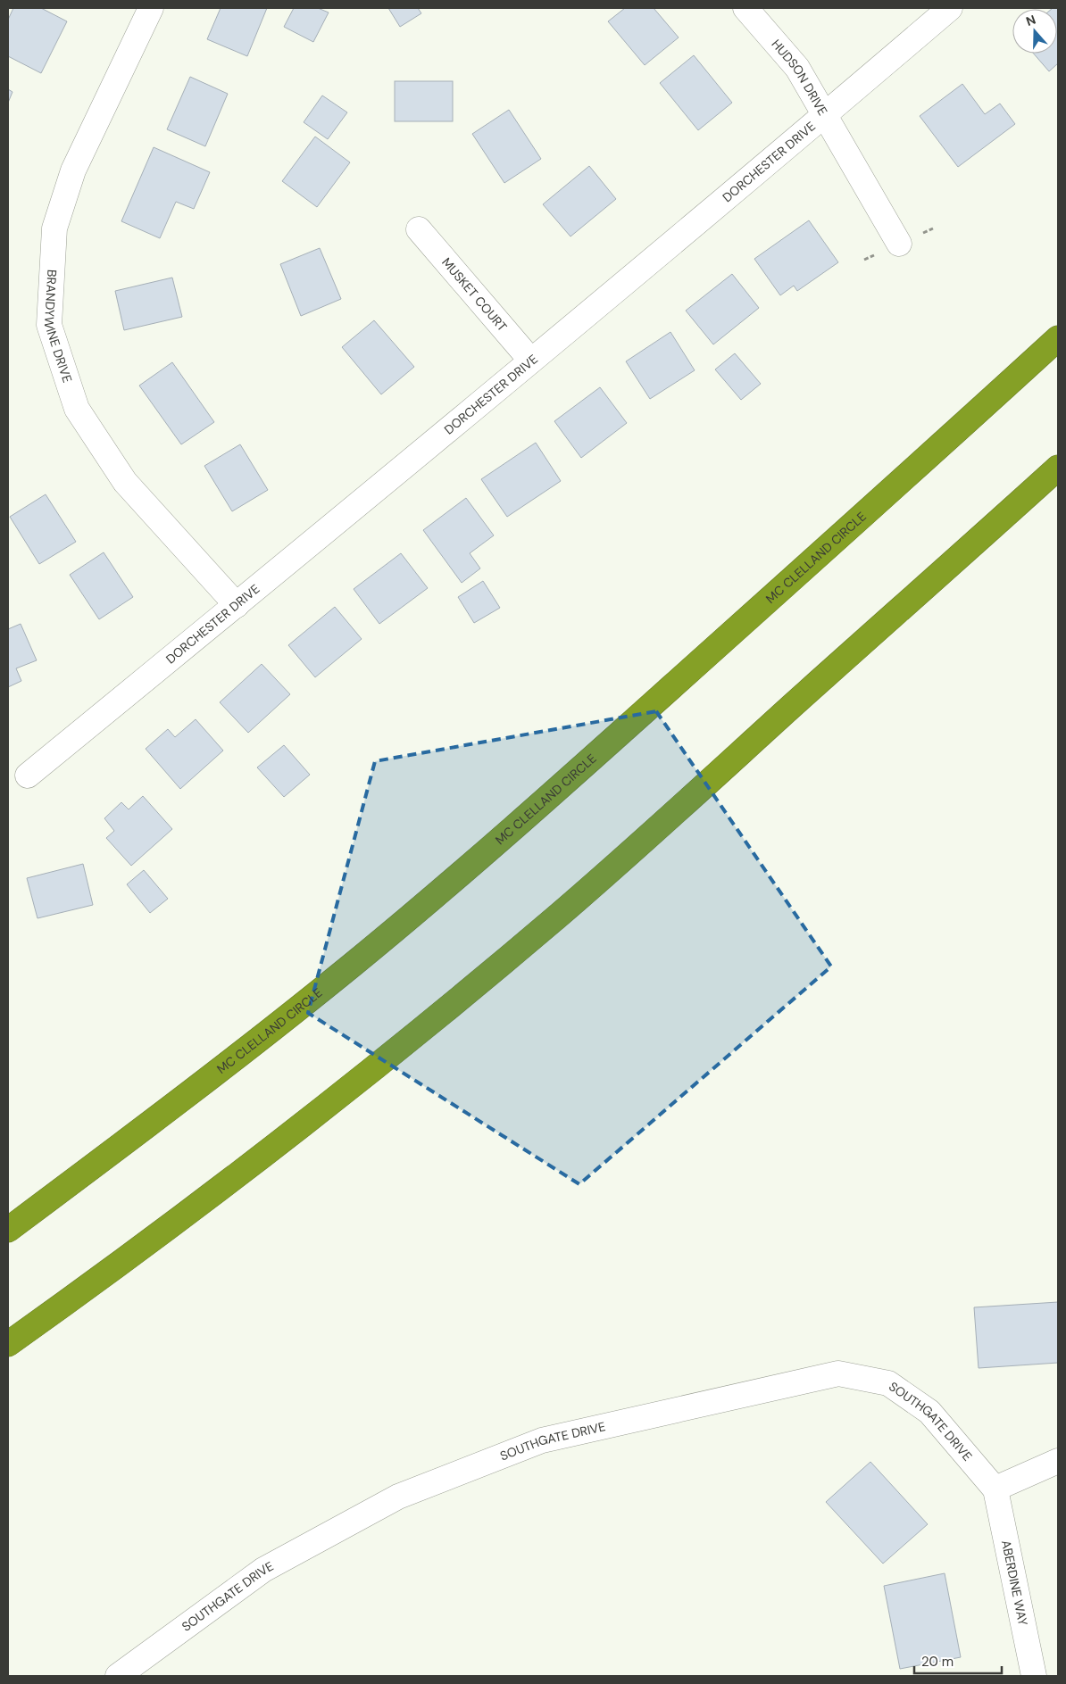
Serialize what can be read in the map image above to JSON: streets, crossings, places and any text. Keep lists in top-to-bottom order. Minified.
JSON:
{"streets":{"highway":["MC CLELLAND CIRCLE"],"street":["HUDSON DRIVE","DORCHESTER DRIVE","MUSKET COURT","BRANDYWINE DRIVE","SOUTHGATE DRIVE","ABERDINE WAY"]},"crossings":[["HUDSON DRIVE","DORCHESTER DRIVE"],["DORCHESTER DRIVE","MUSKET COURT"],["DORCHESTER DRIVE","BRANDYWINE DRIVE"],["SOUTHGATE DRIVE","ABERDINE WAY"]],"scale_bar":"20 m","north":"top"}
